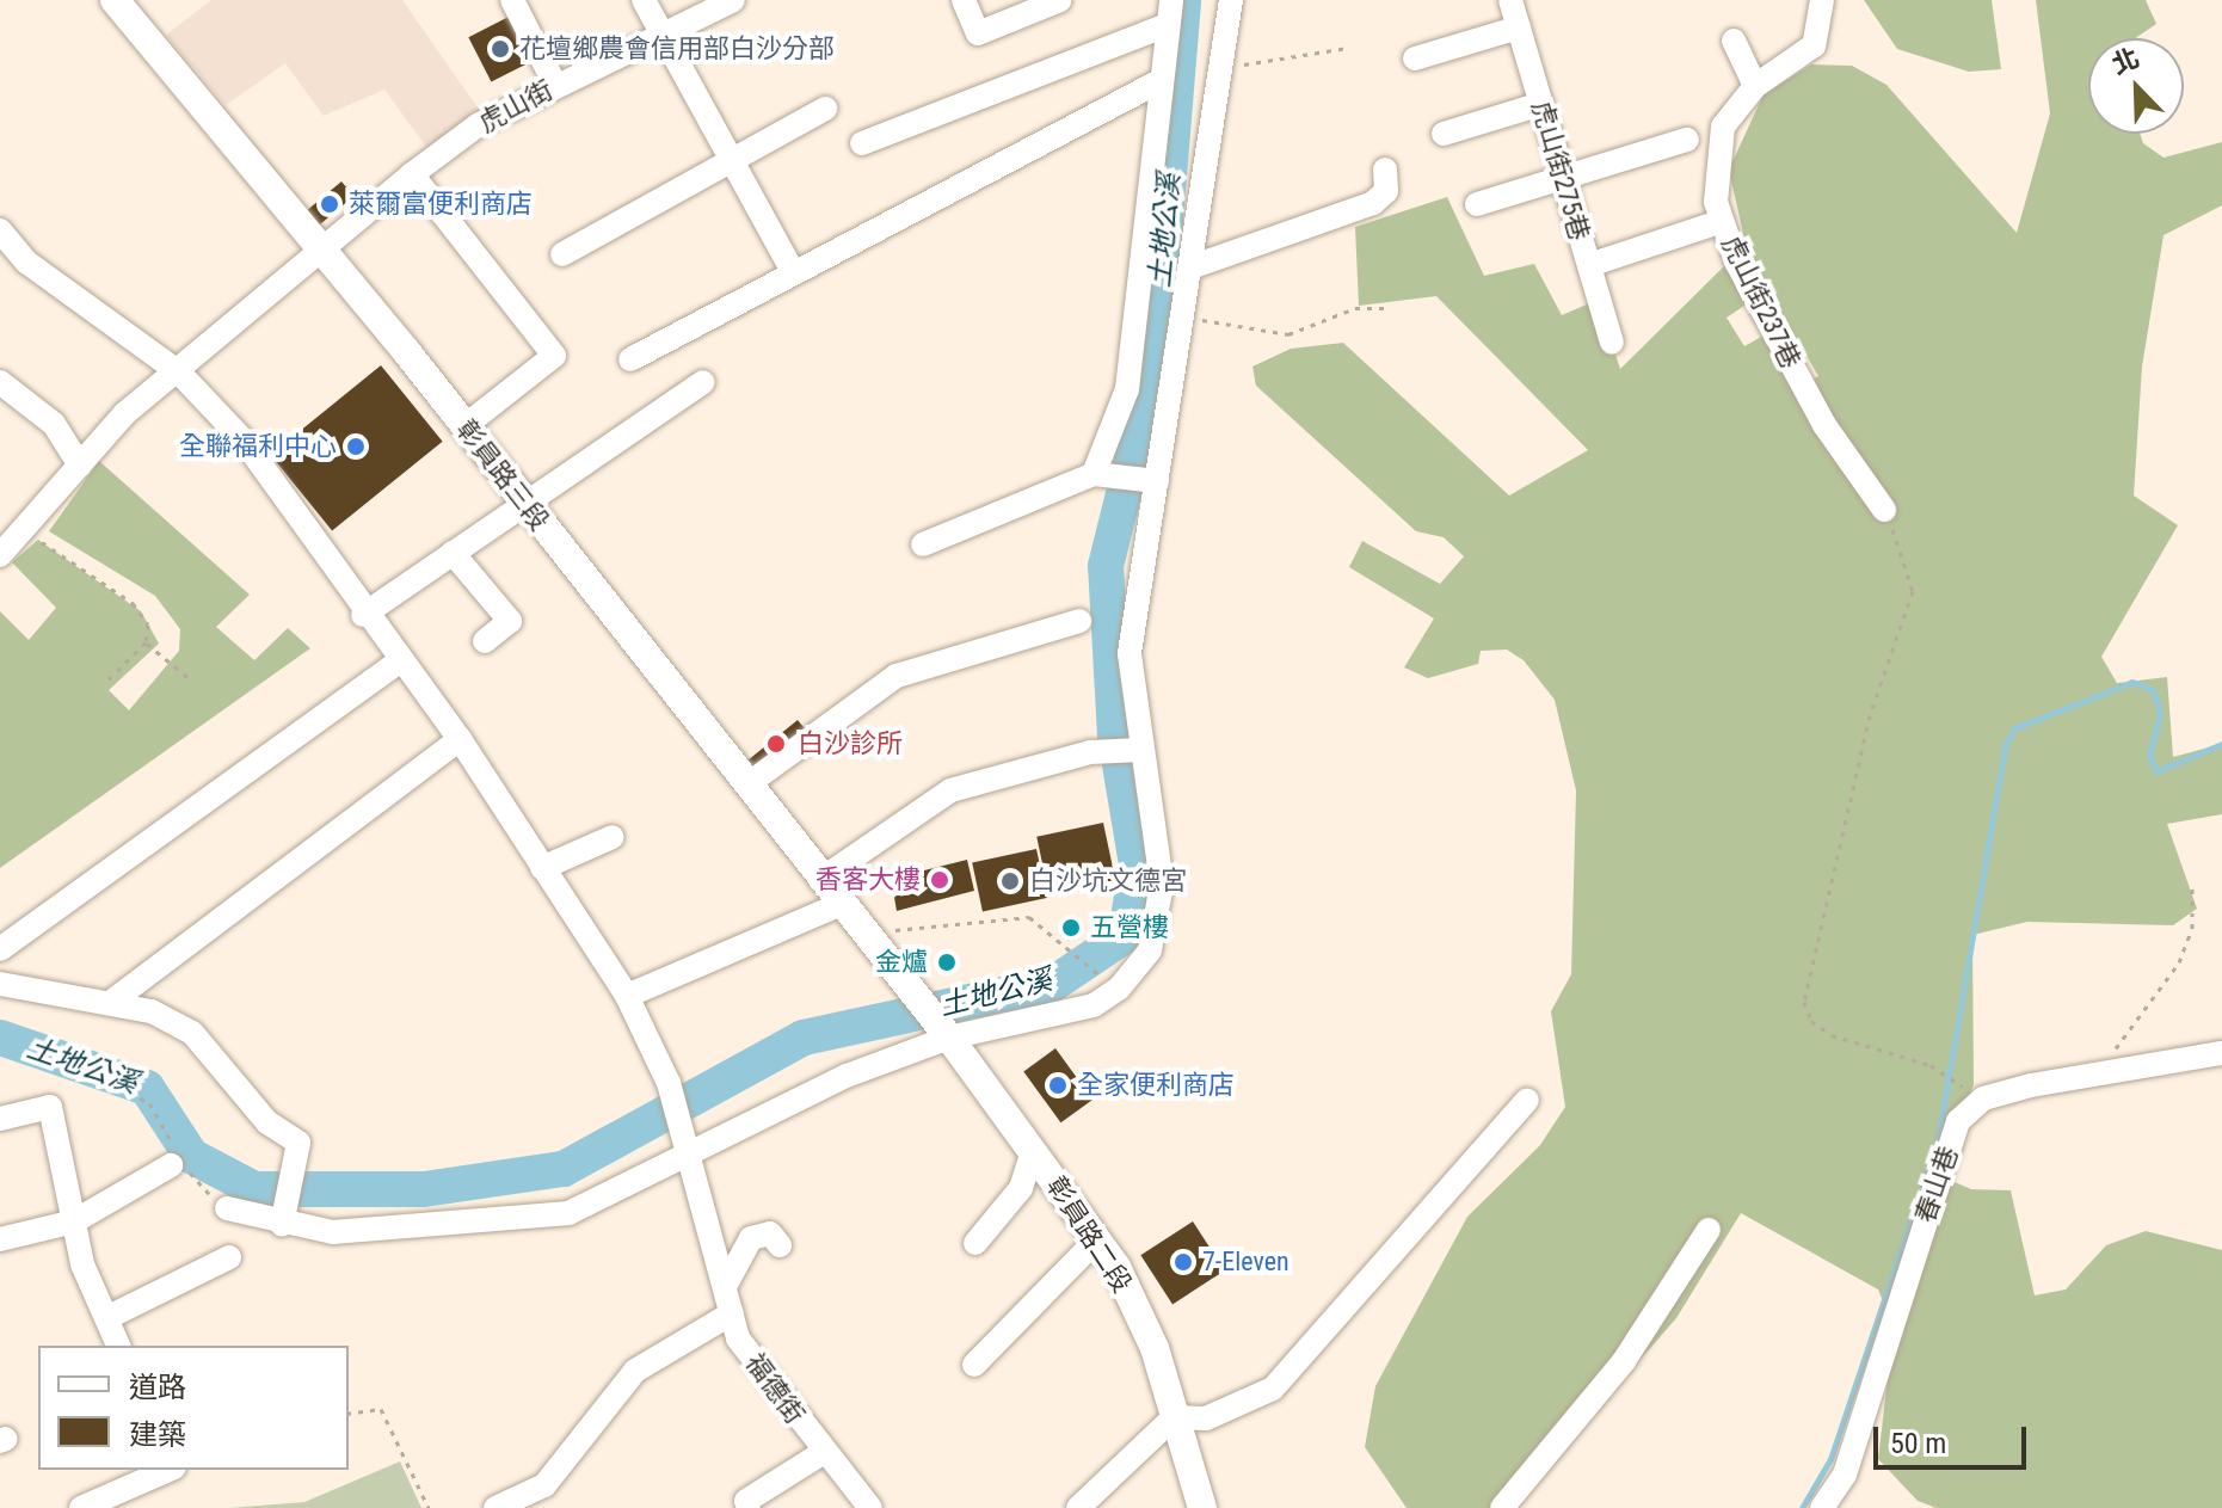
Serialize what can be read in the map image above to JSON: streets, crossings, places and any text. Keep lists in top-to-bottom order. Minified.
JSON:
{"streets":{"main road":["彰員路三段","彰員路二段"],"street":["虎山街","虎山街275巷","虎山街237巷","春山巷","福德街"]},"crossings":[["虎山街","彰員路三段"],["虎山街","福德街"],["彰員路三段","彰員路二段"]],"water":["土地公溪"],"places":["花壇鄉農會信用部白沙分部","萊爾富便利商店","全聯福利中心","白沙診所","香客大樓","白沙坑文德宮","五營樓","金爐","全家便利商店","7-Eleven"],"legend":["道路","建築"],"scale_bar":"50 m","north":"top left"}
